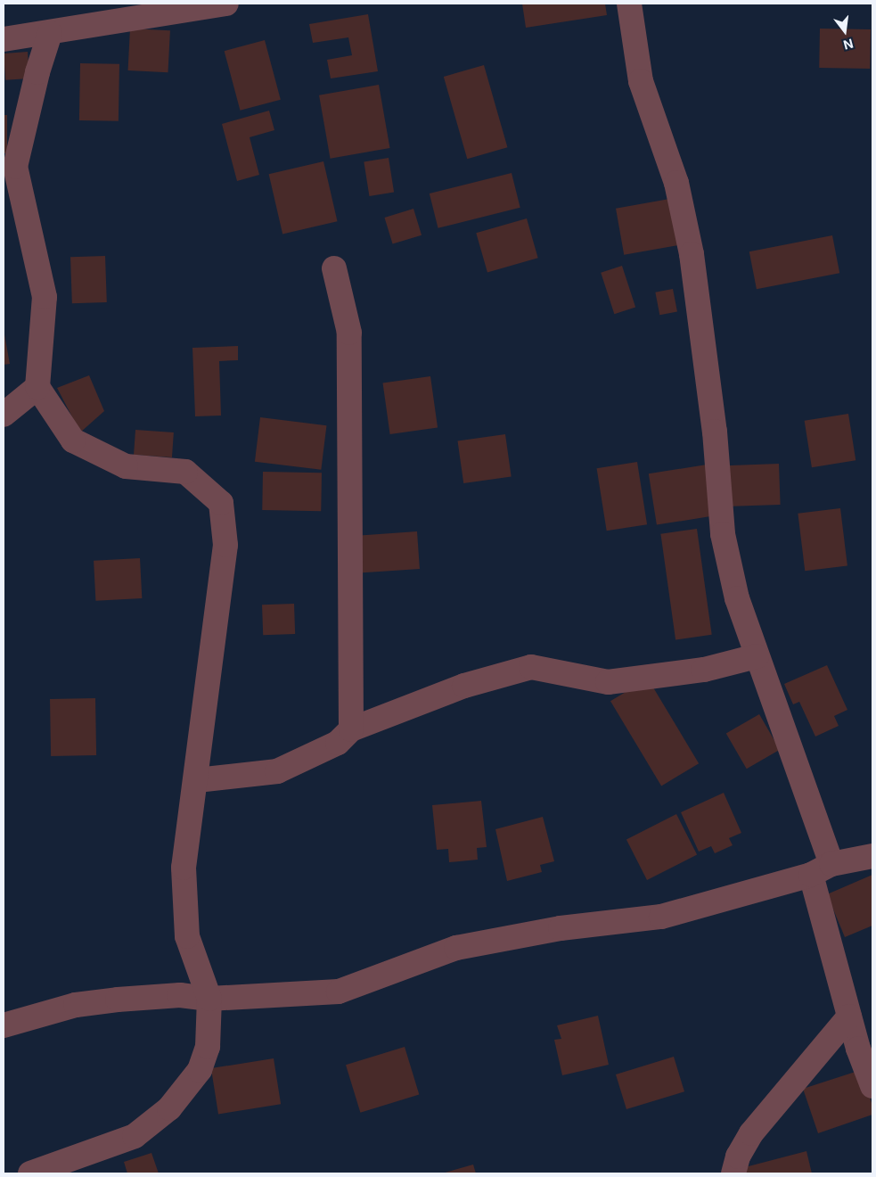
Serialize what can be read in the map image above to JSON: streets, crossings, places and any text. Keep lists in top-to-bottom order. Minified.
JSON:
{"north":"bottom"}
